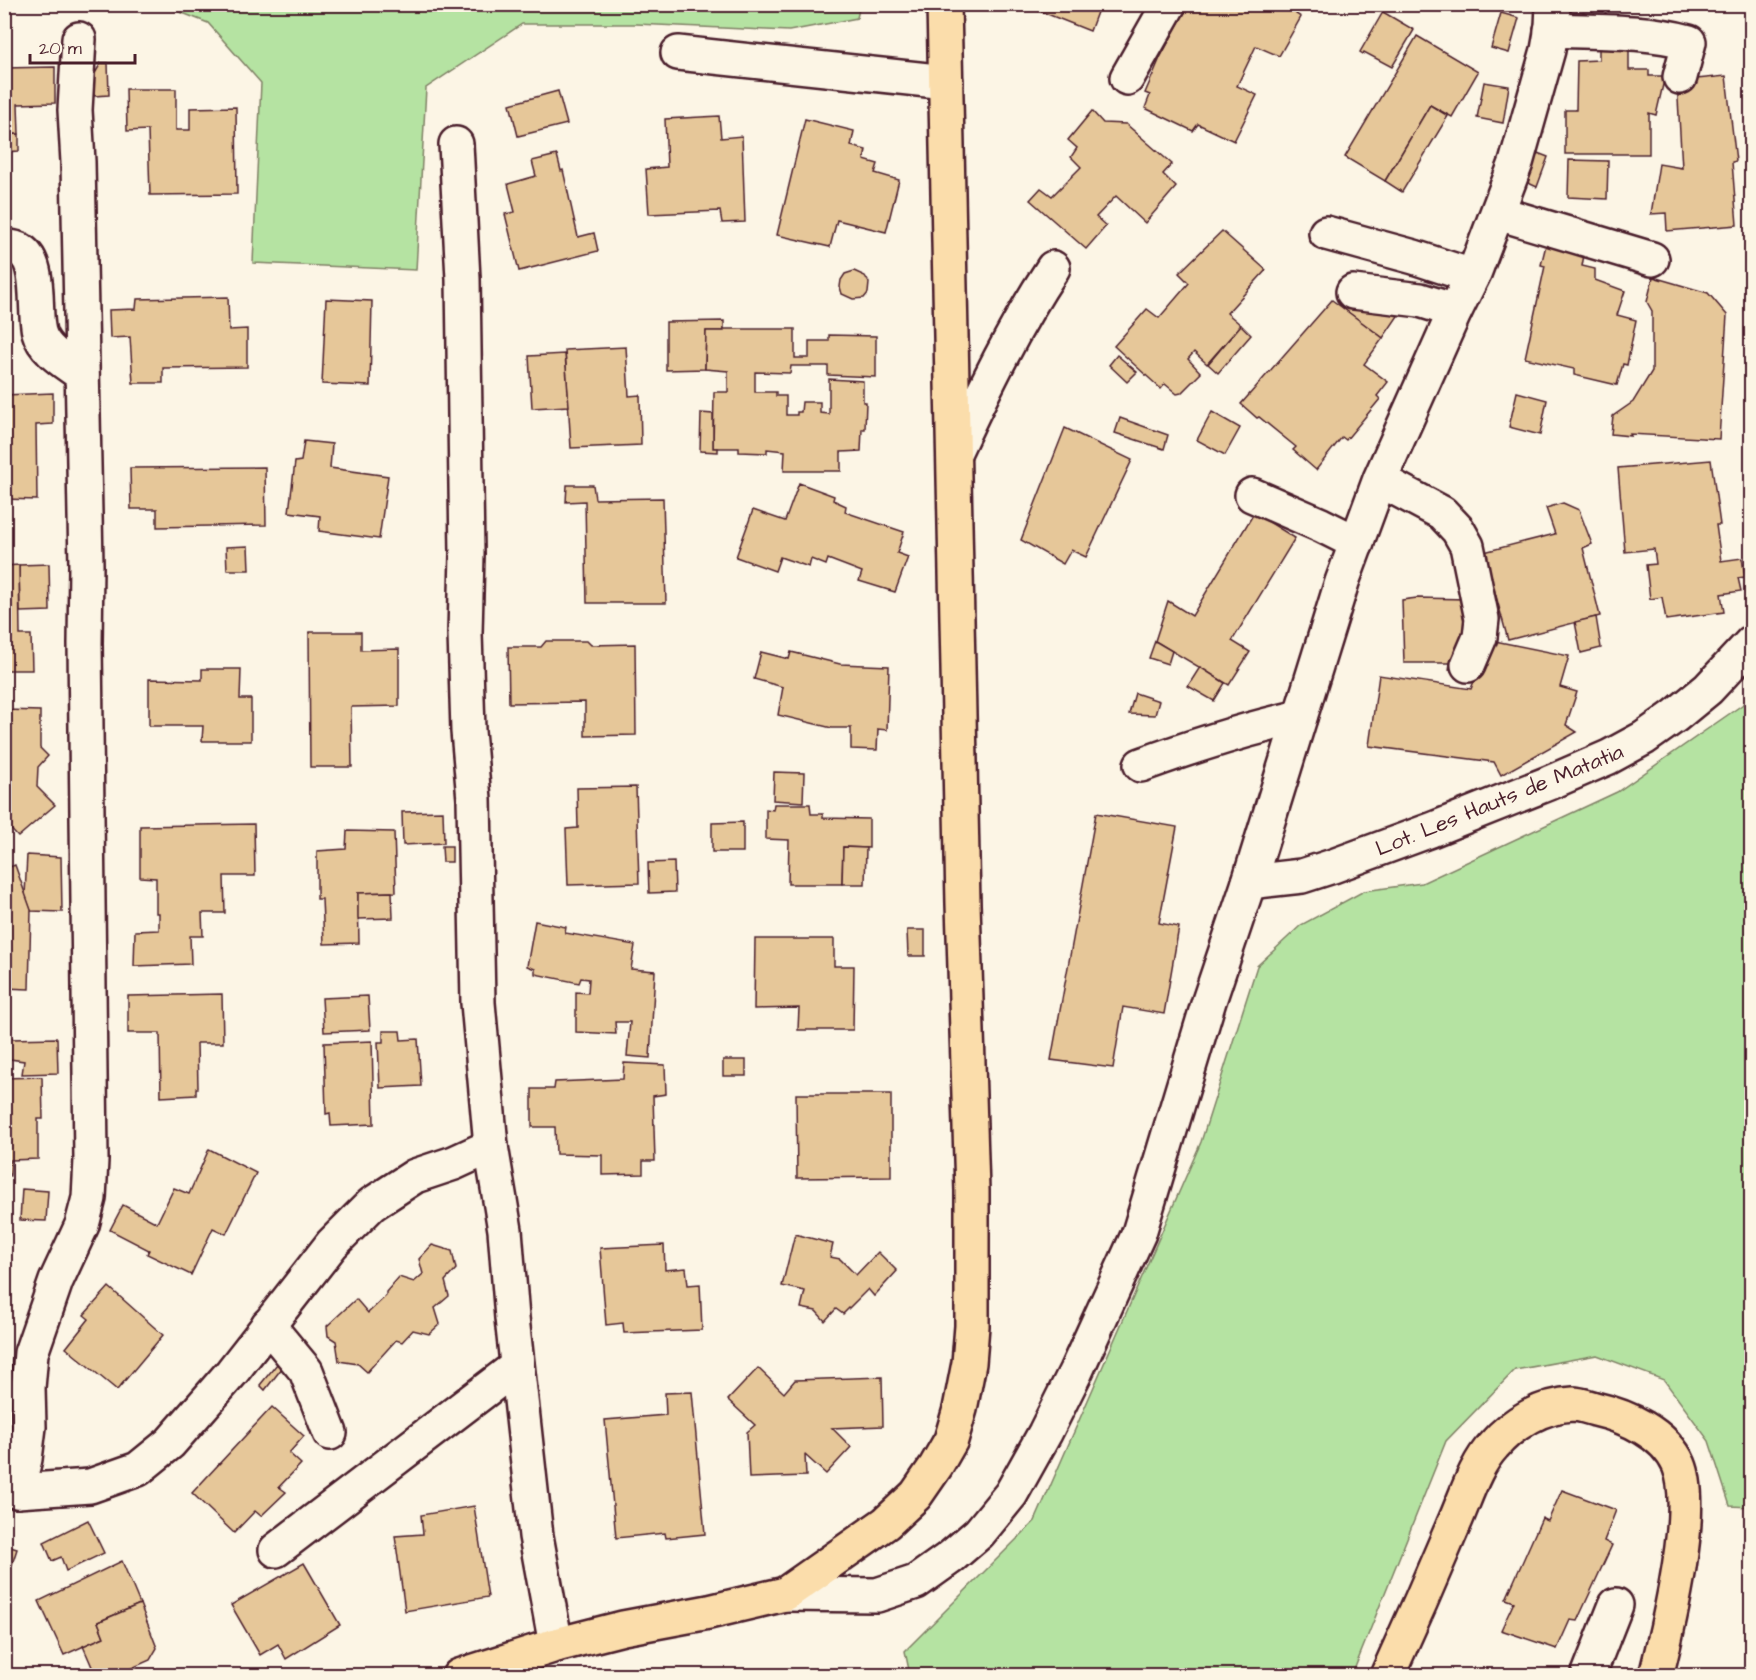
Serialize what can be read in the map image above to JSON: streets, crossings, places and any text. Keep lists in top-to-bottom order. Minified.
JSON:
{"streets":{"street":["Lot. Les Hauts de Matatia"]},"scale_bar":"20 m"}
